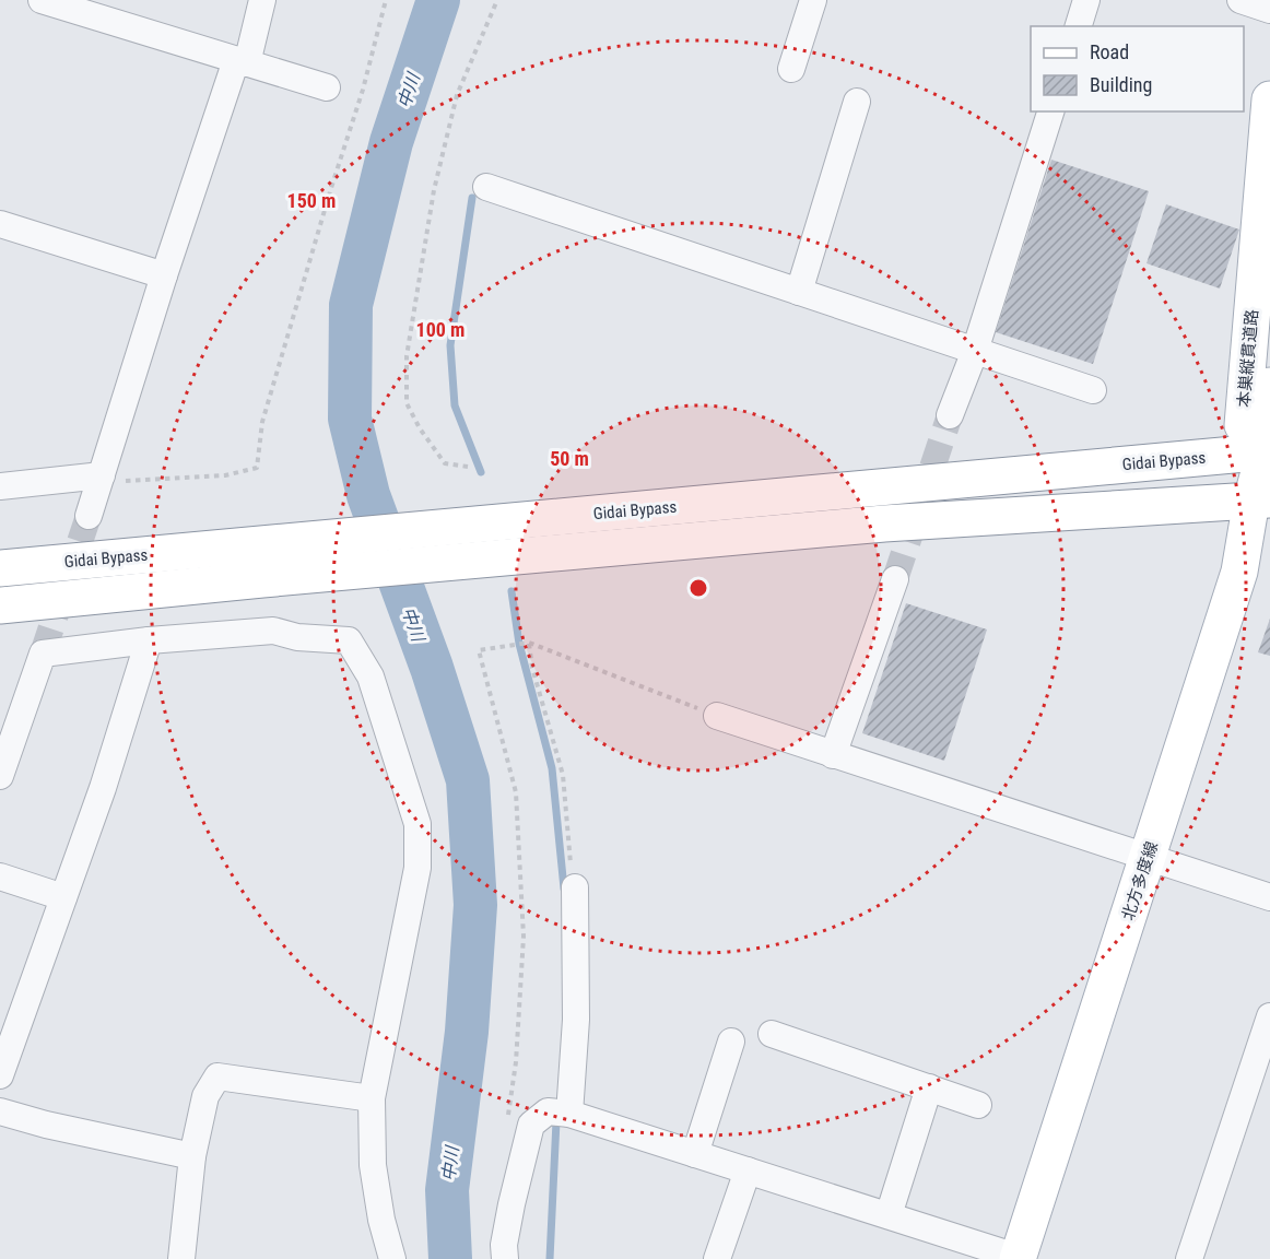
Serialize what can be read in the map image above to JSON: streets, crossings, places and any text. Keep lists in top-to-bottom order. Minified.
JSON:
{"streets":{"main road":["本巣縦貫道路","Gidai Bypass","北方多度線"]},"crossings":[["本巣縦貫道路","Gidai Bypass"],["本巣縦貫道路","北方多度線"]],"water":["中川"],"legend":["Road","Building"],"rings":["150 m","100 m","50 m"]}
